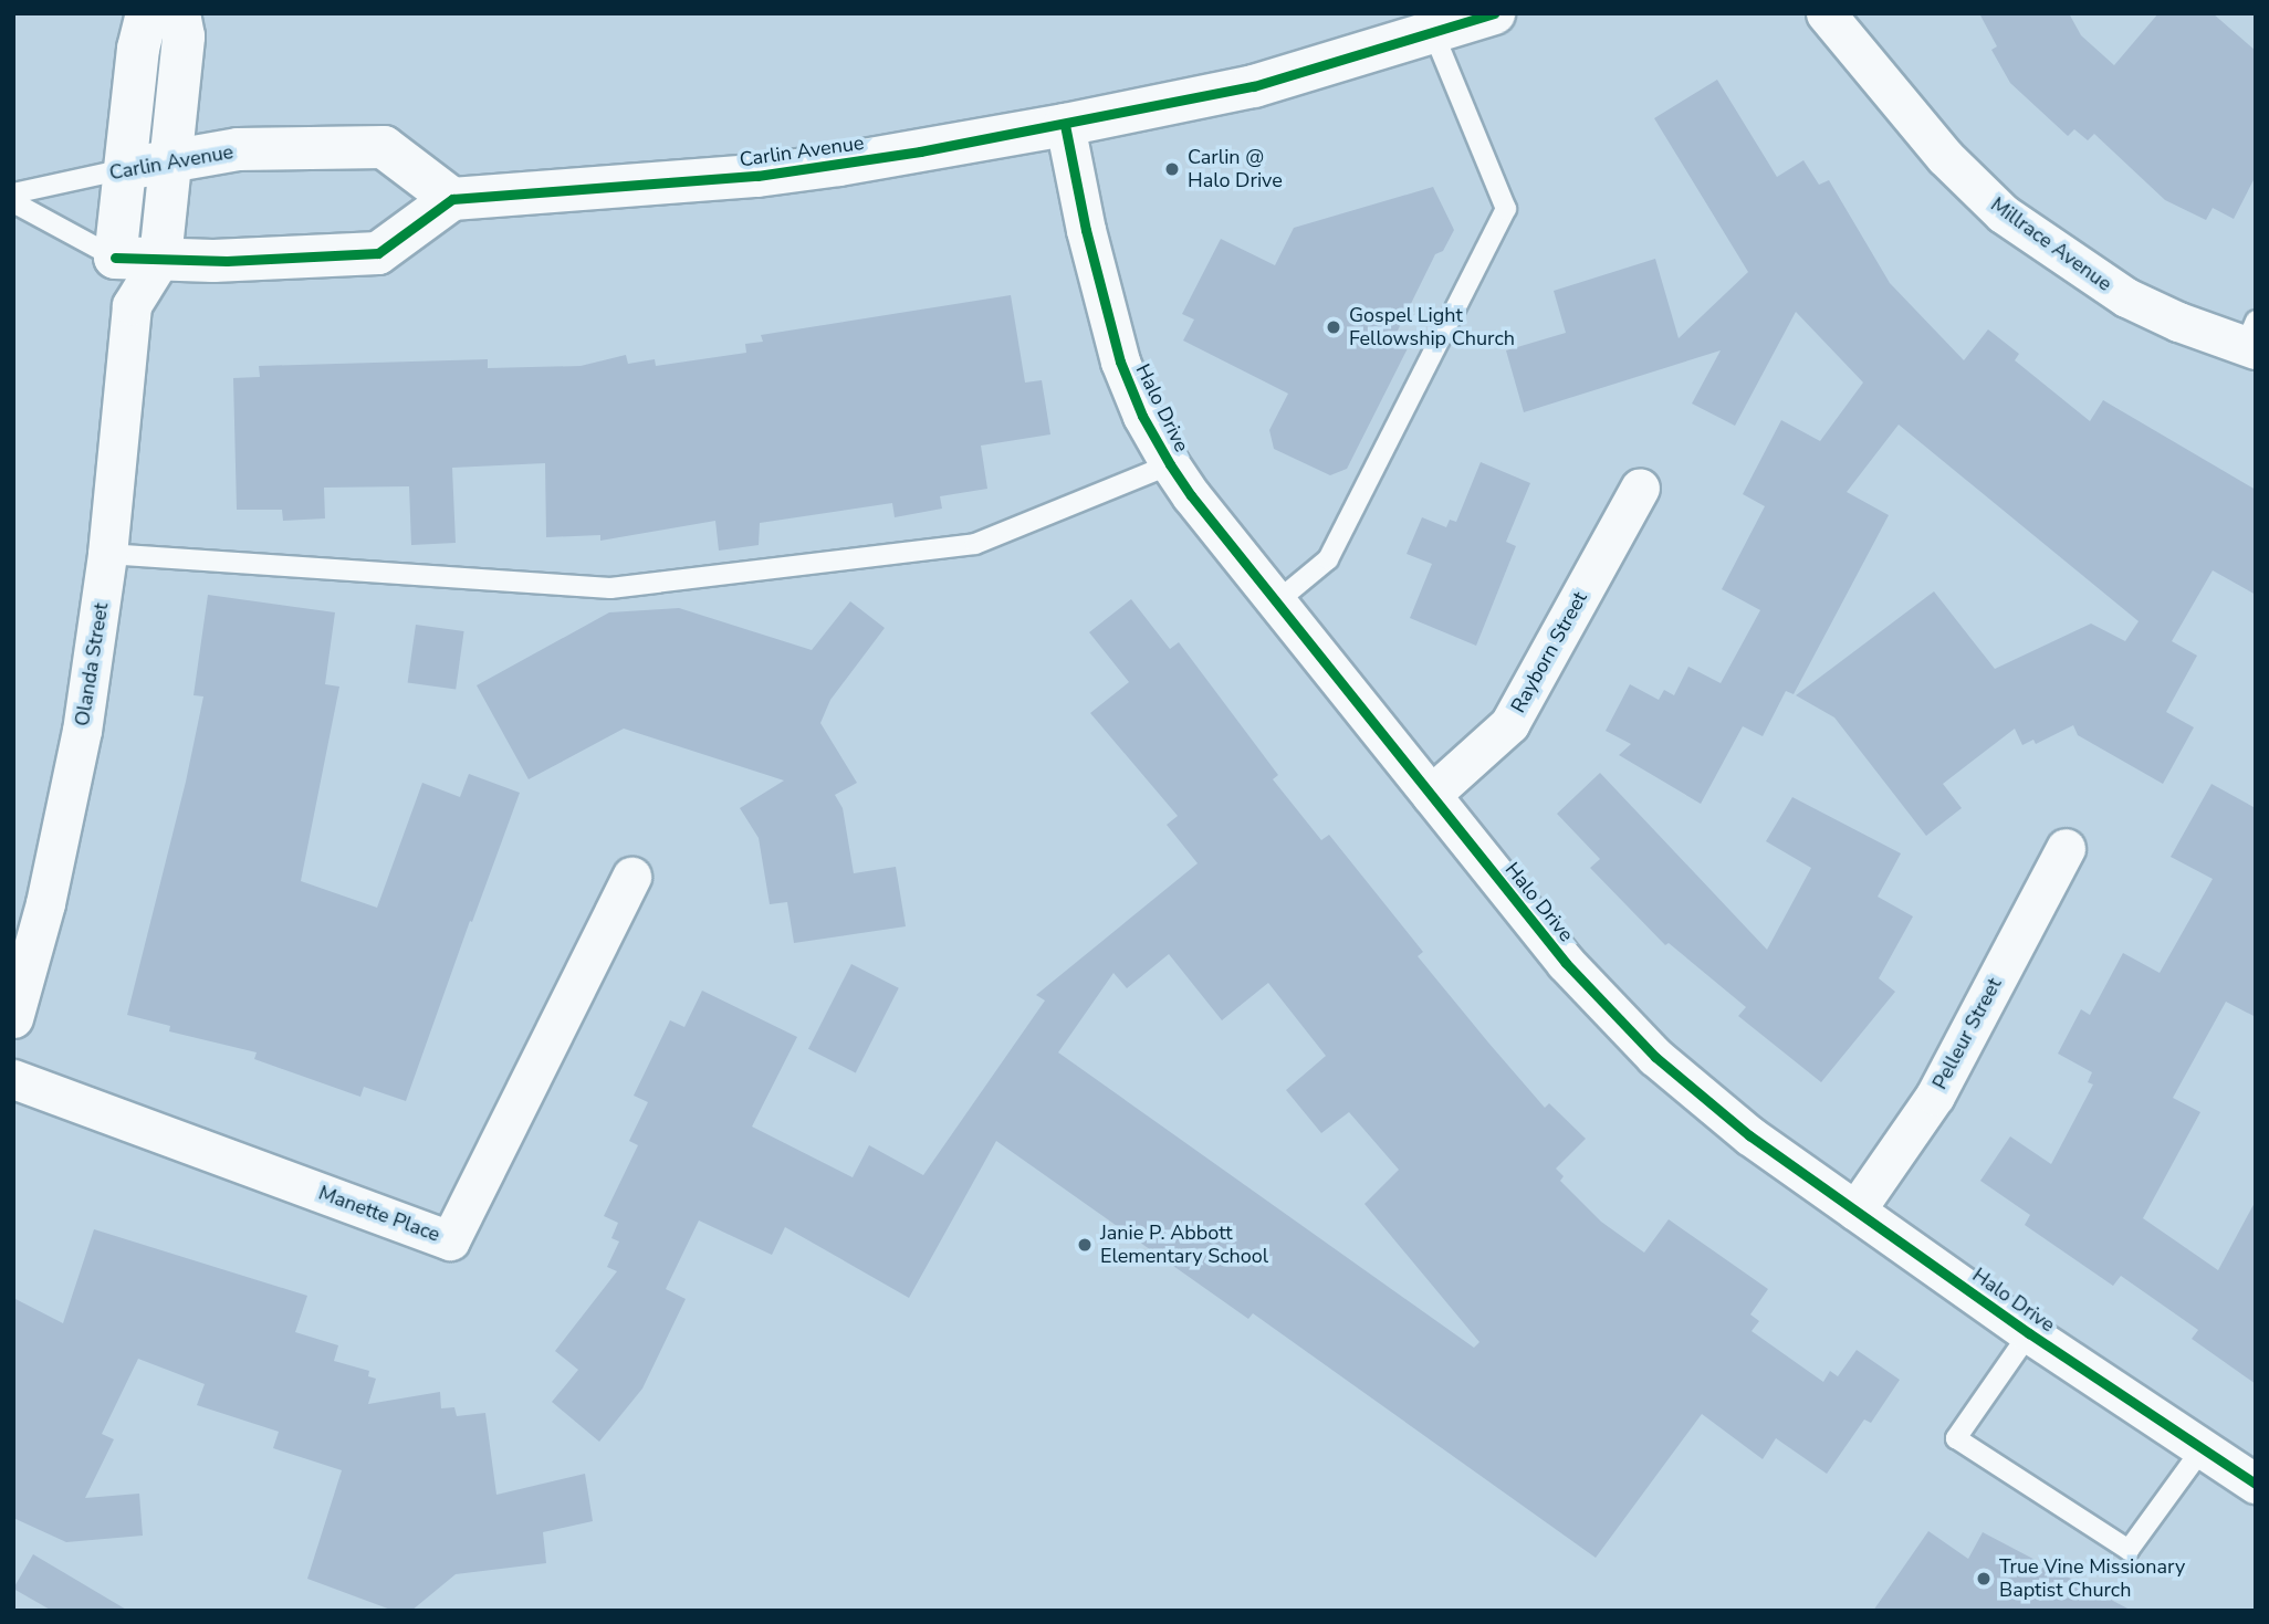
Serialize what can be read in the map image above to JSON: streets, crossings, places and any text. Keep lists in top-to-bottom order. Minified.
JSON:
{"streets":{"street":["Carlin Avenue","Millrace Avenue","Halo Drive","Rayborn Street","Olanda Street","Pelleur Street","Manette Place"]},"crossings":[["Carlin Avenue","Halo Drive"],["Carlin Avenue","Olanda Street"],["Halo Drive","Rayborn Street"],["Halo Drive","Pelleur Street"]],"places":["Carlin @ Halo Drive","Gospel Light Fellowship Church","Janie P. Abbott Elementary School","True Vine Missionary Baptist Church"]}
